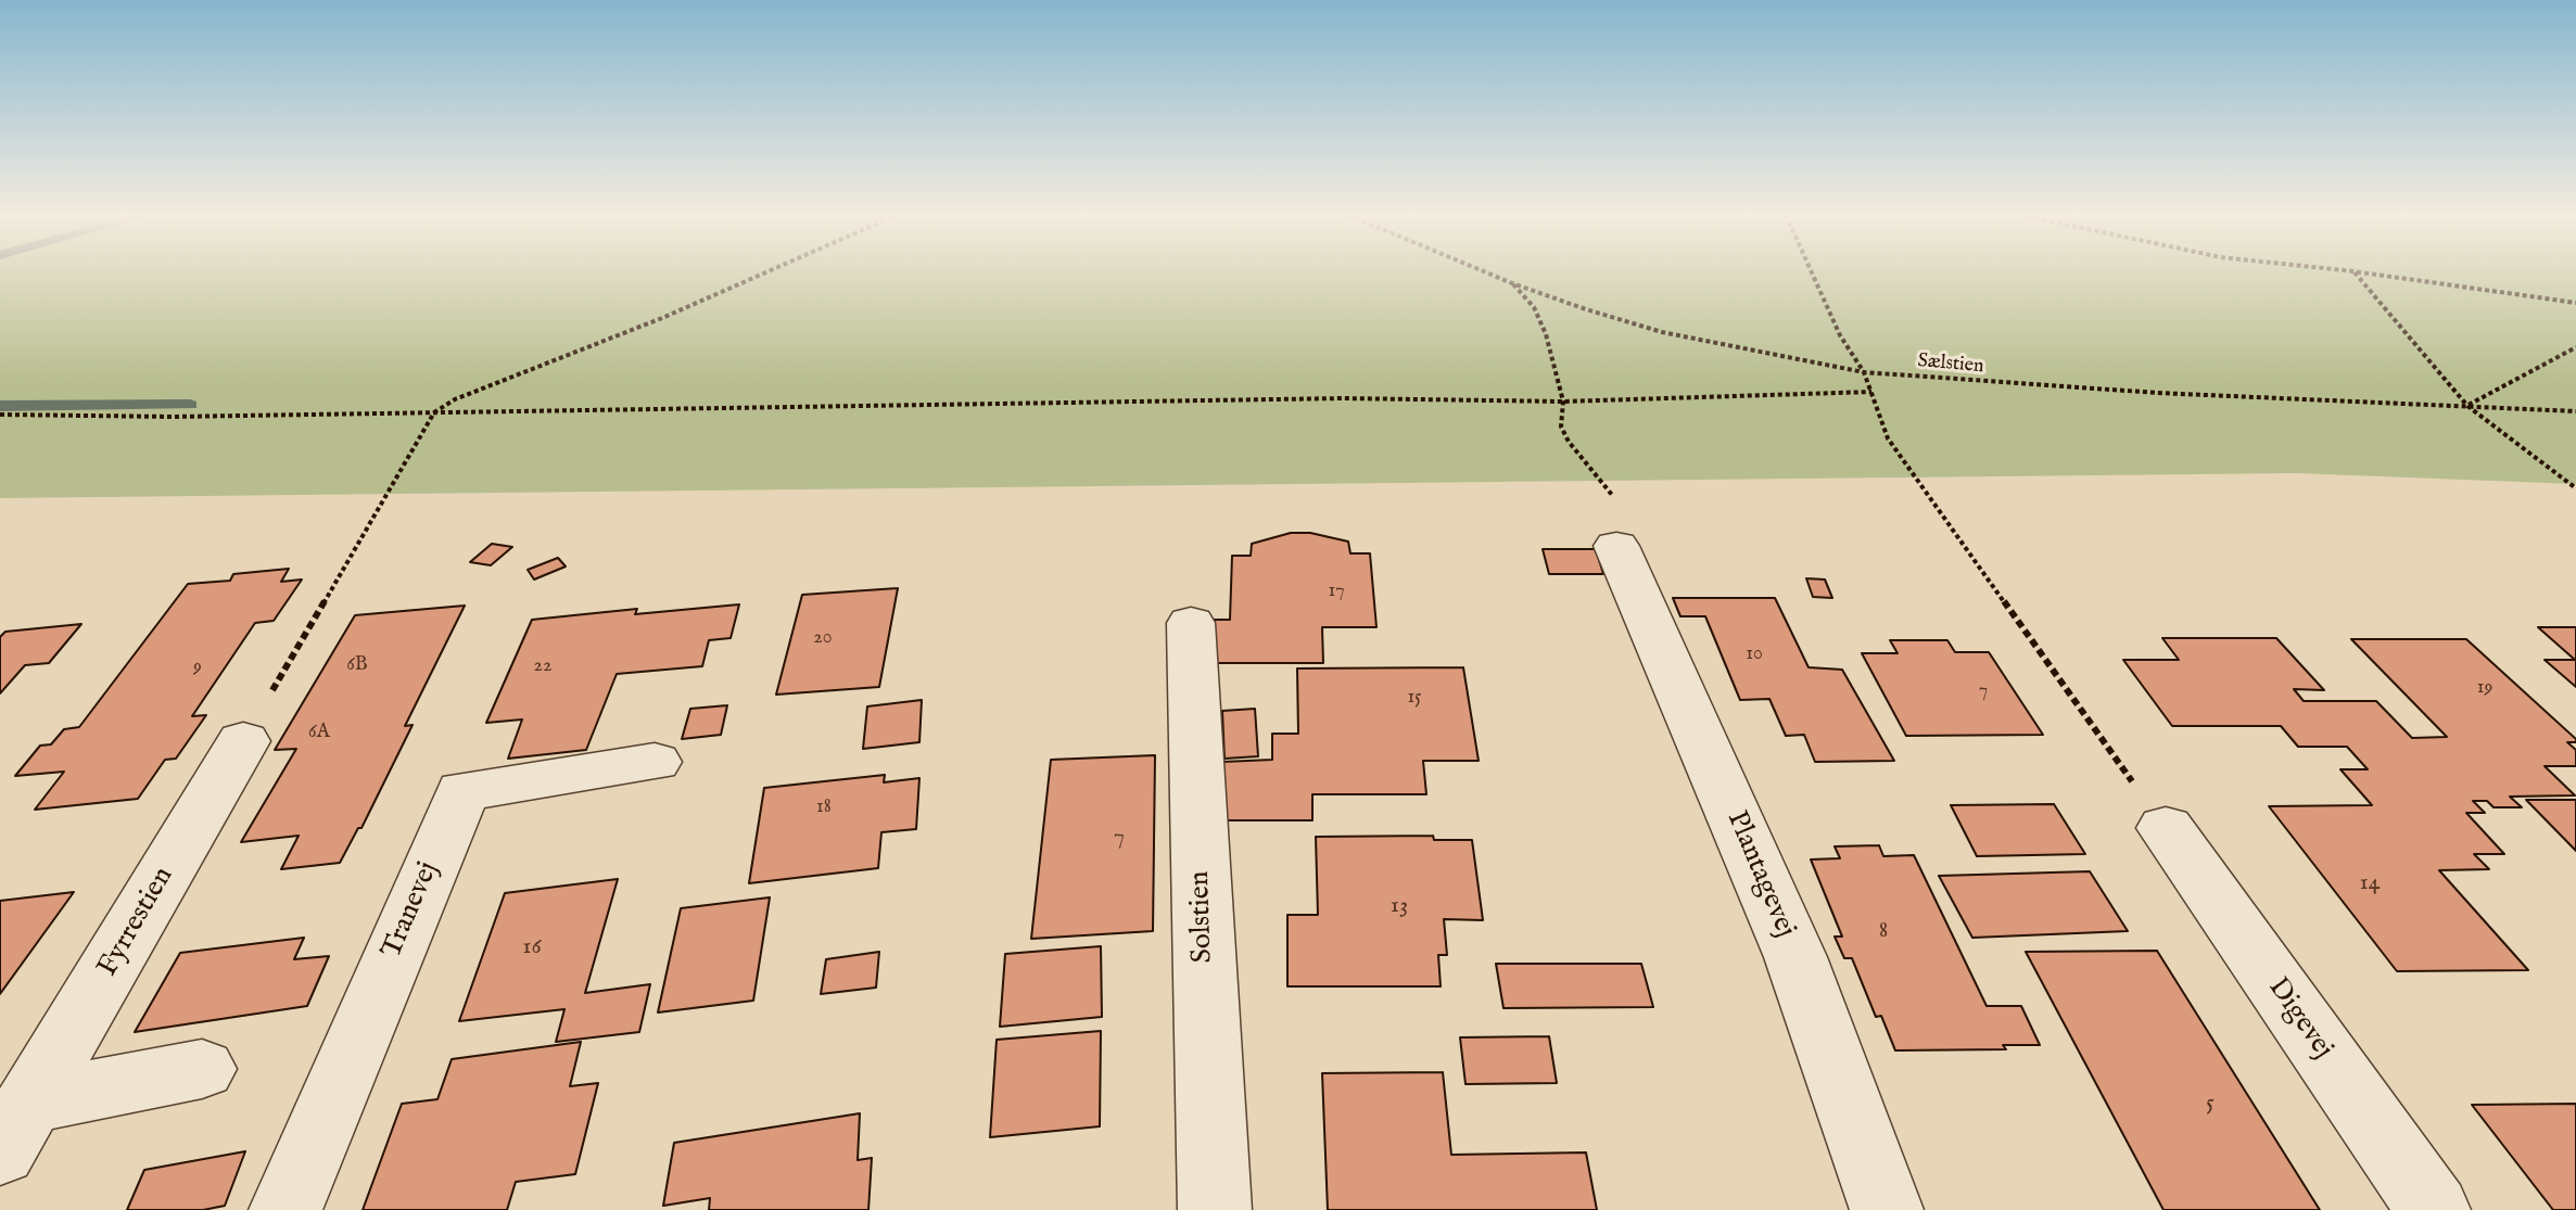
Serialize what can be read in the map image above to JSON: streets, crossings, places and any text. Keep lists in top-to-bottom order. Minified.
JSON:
{"streets":{"street":["Plantagevej","Tranevej","Solstien","Fyrrestien","Digevej"],"path":["Sælstien"]},"house_numbers":["17","20","10","6B","22","9","19","7","15","6A","18","7","14","13","8","16","5"]}
